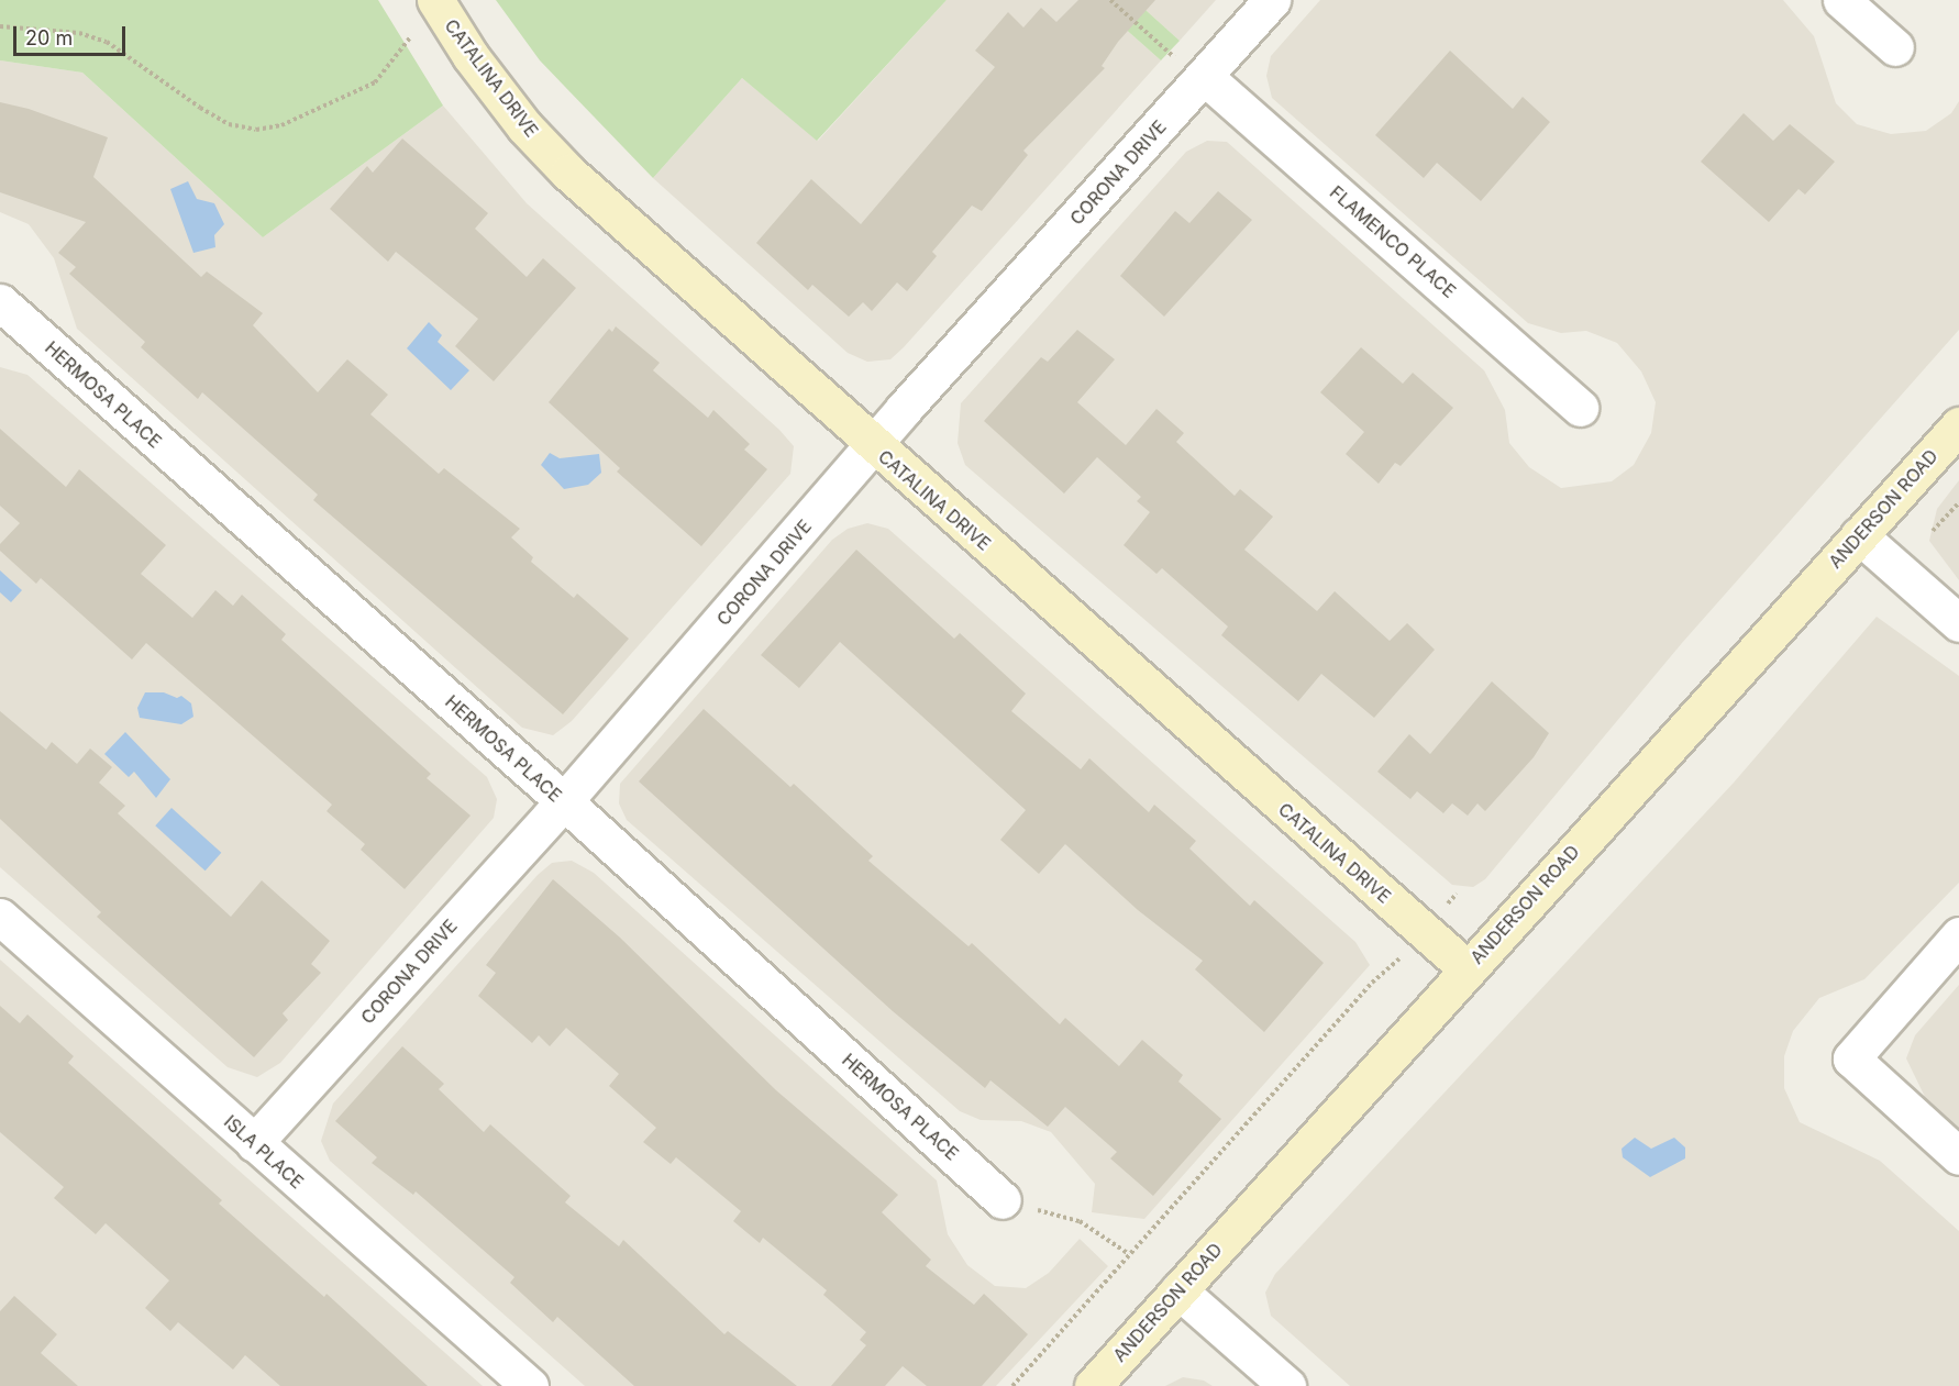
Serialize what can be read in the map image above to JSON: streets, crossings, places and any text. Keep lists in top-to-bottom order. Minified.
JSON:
{"streets":{"street":["CATALINA DRIVE","CORONA DRIVE","FLAMENCO PLACE","HERMOSA PLACE","ANDERSON ROAD","ISLA PLACE"]},"crossings":[["CATALINA DRIVE","CORONA DRIVE"],["CATALINA DRIVE","ANDERSON ROAD"],["CORONA DRIVE","FLAMENCO PLACE"],["CORONA DRIVE","HERMOSA PLACE"],["CORONA DRIVE","ISLA PLACE"]],"scale_bar":"20 m"}
